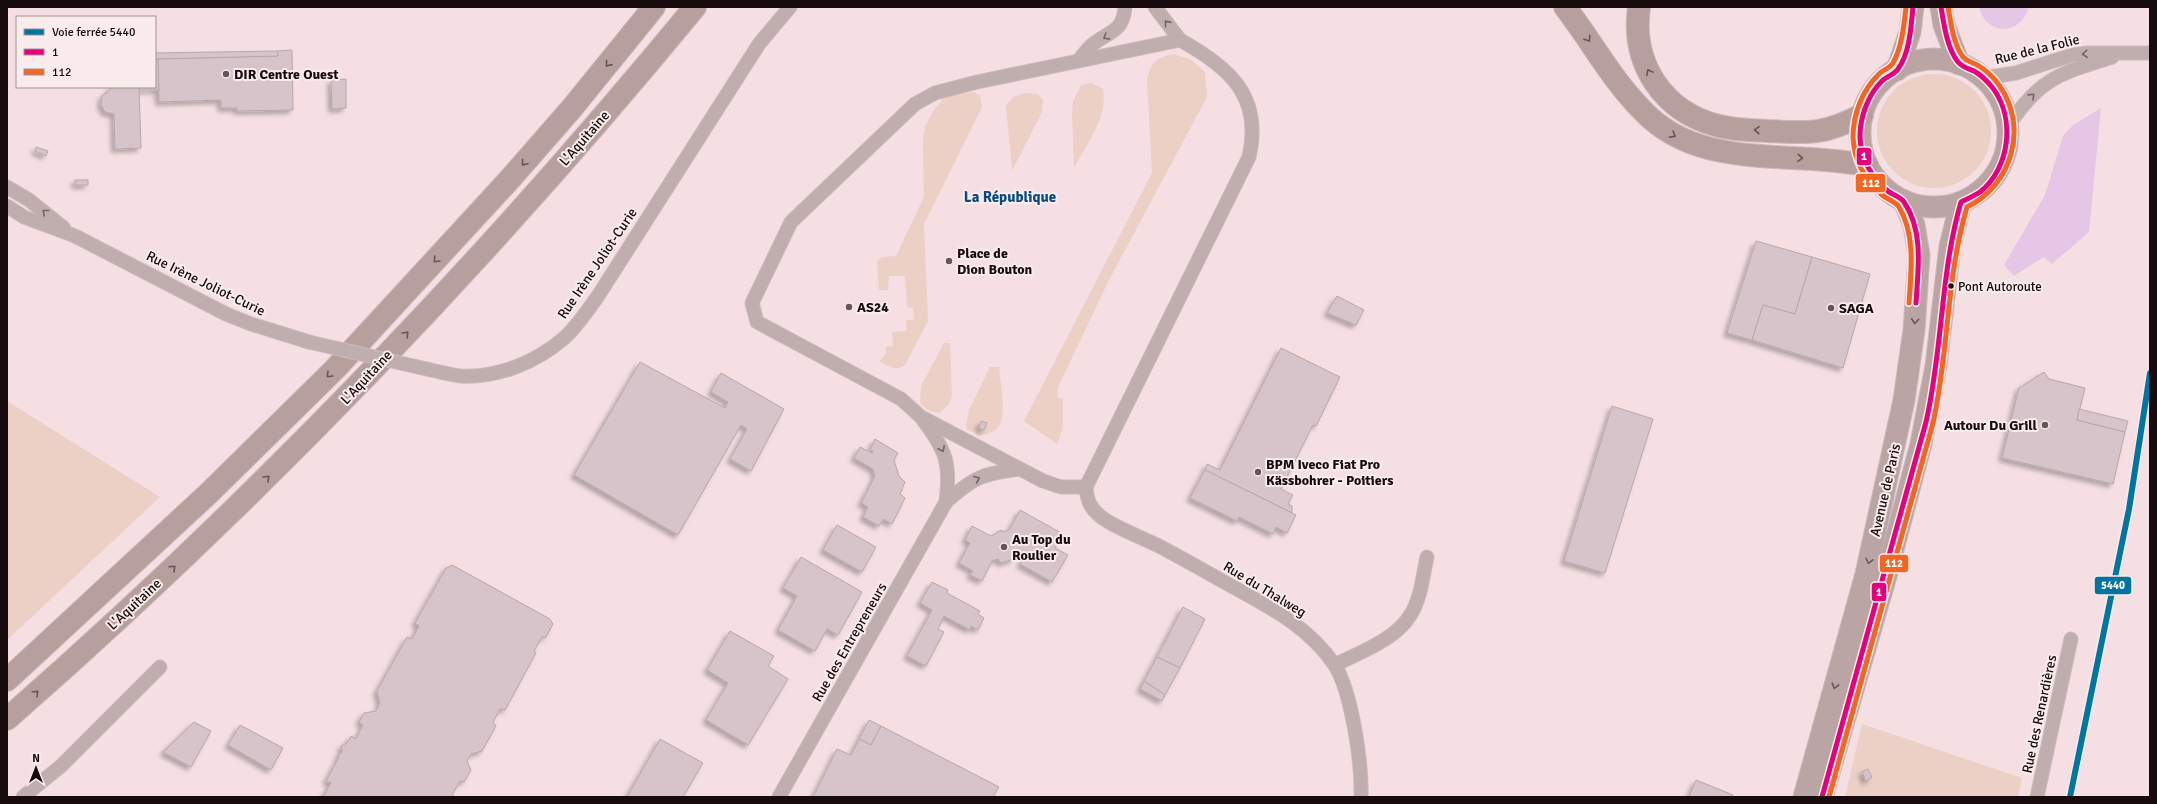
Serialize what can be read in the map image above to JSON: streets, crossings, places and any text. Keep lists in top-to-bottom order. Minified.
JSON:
{"streets":{"highway":["L'Aquitaine"],"main road":["Avenue de Paris"],"street":["Rue de la Folie","Rue Irène Joliot-Curie","Rue du Thalweg","Rue des Entrepreneurs","Rue des Renardières"]},"districts":["La République"],"places":["DIR Centre Ouest","Place de Dion Bouton","Pont Autoroute","AS24","SAGA","Autour Du Grill","BPM Iveco Fiat Pro Kässbohrer - Poitiers","Au Top du Roulier"],"lines":["transit line 1","transit line 112","rail line 5440"],"legend":["Voie ferrée 5440","1","112"],"north":"top"}
